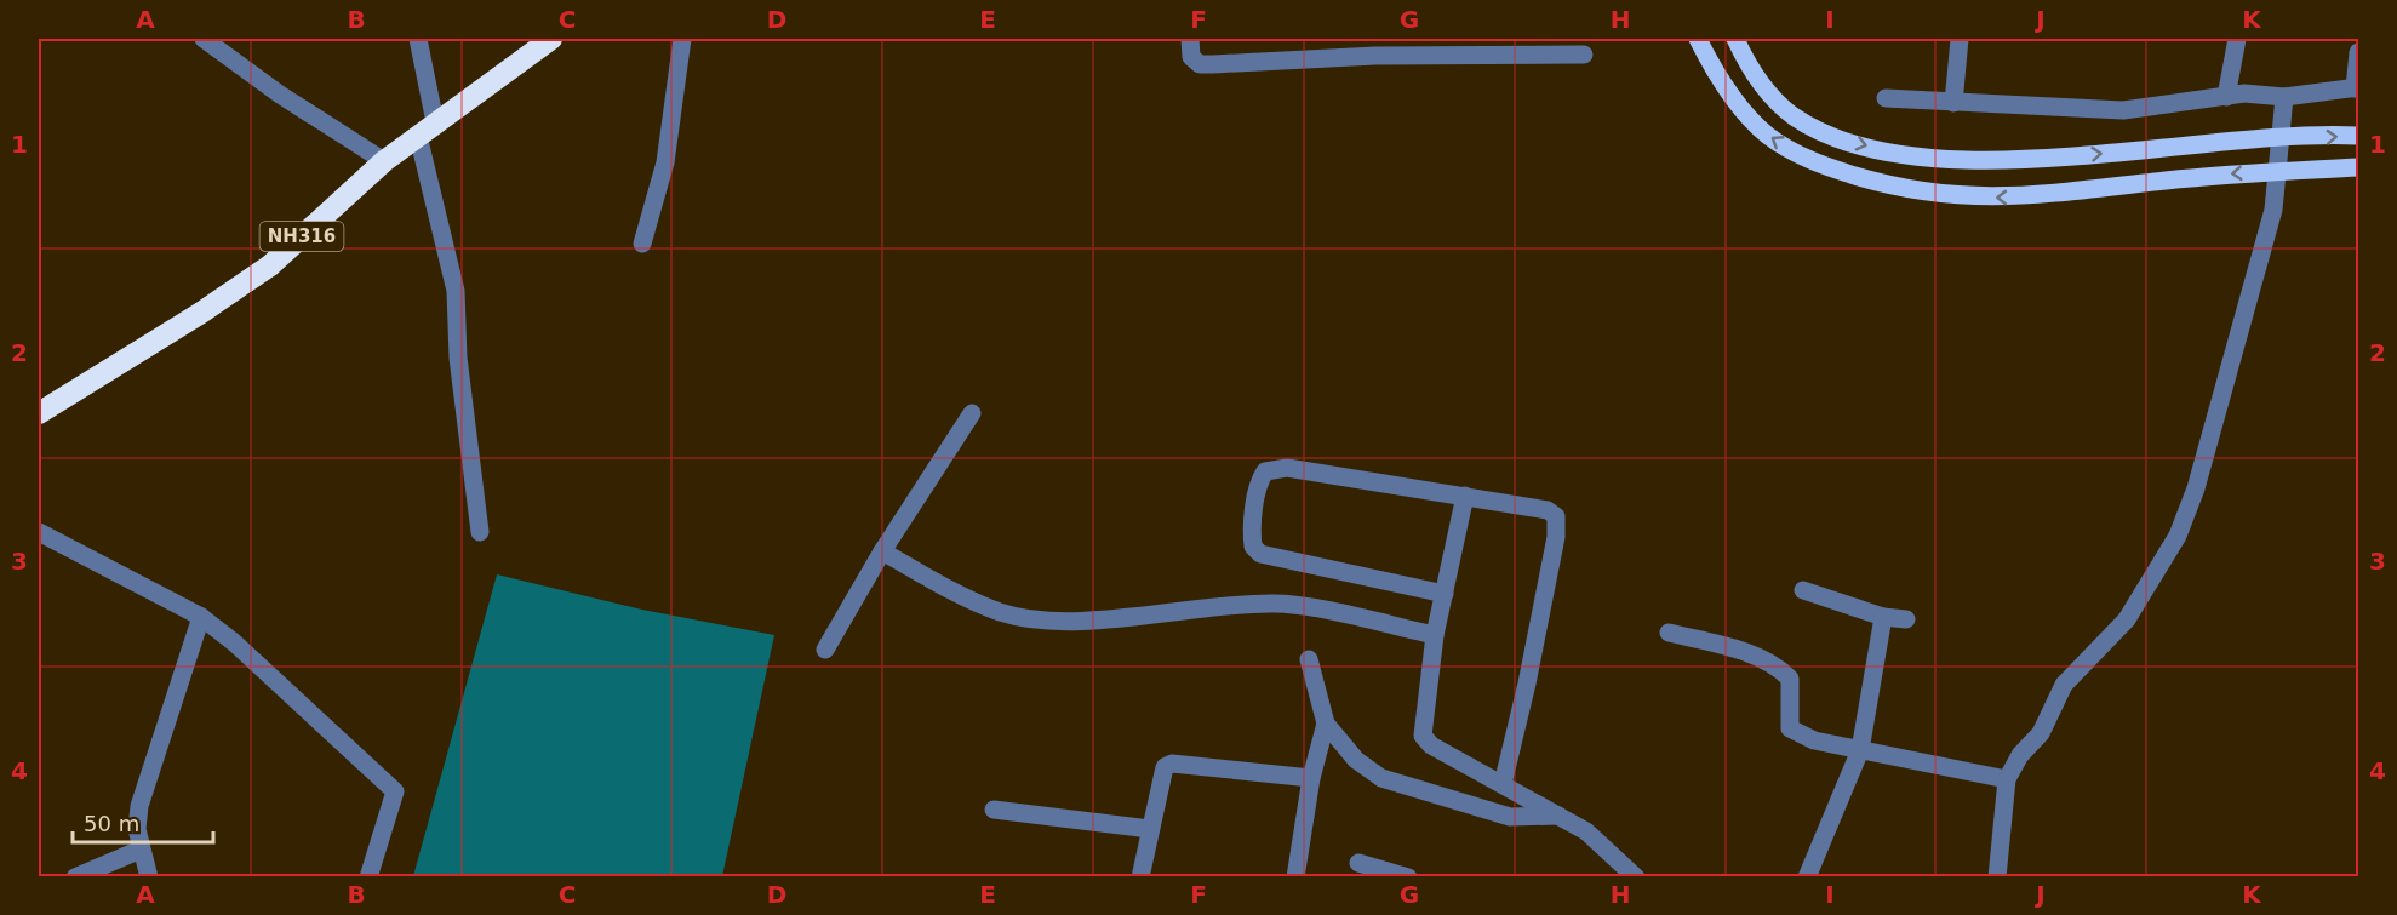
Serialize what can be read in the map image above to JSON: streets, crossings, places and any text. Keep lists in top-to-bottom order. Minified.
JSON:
{"streets":{"highway":["NH316"]},"scale_bar":"50 m","grid":{"columns":["A","B","C","D","E","F","G","H","I","J","K"],"rows":["1","2","3","4"]}}
